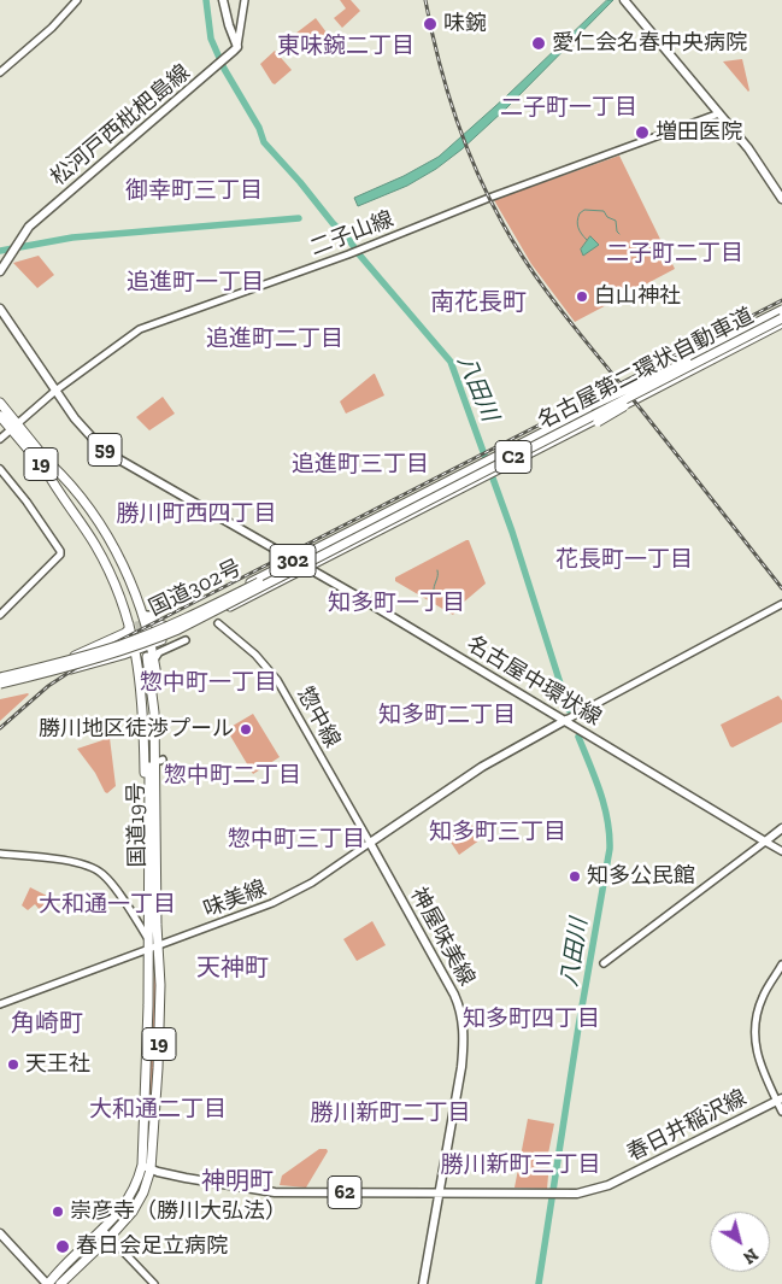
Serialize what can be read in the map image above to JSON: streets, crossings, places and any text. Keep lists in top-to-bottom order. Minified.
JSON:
{"streets":{"highway":["名古屋第二環状自動車道","C2","19","302","国道302号","国道19号"],"main road":["松河戸西枇杷島線","59","名古屋中環状線","神屋味美線","春日井稲沢線","62"],"street":["二子山線","惣中線","味美線"]},"crossings":[["二子山線","19"],["二子山線","名古屋中環状線"],["名古屋第二環状自動車道","国道302号"],["国道302号","名古屋中環状線"],["国道302号","国道19号"],["惣中線","味美線"],["惣中線","神屋味美線"],["国道19号","味美線"],["国道19号","春日井稲沢線"],["味美線","神屋味美線"],["神屋味美線","春日井稲沢線"]],"districts":["東味鋺二丁目","二子町一丁目","御幸町三丁目","二子町二丁目","追進町一丁目","南花長町","追進町二丁目","追進町三丁目","勝川町西四丁目","花長町一丁目","知多町一丁目","惣中町一丁目","知多町二丁目","惣中町二丁目","知多町三丁目","惣中町三丁目","大和通一丁目","天神町","知多町四丁目","角崎町","大和通二丁目","勝川新町二丁目","勝川新町三丁目","神明町"],"water":["八田川"],"places":["味鋺","愛仁会名春中央病院","増田医院","白山神社","勝川地区徒渉プール","知多公民館","天王社","崇彦寺（勝川大弘法）","春日会足立病院"],"north":"bottom right"}
